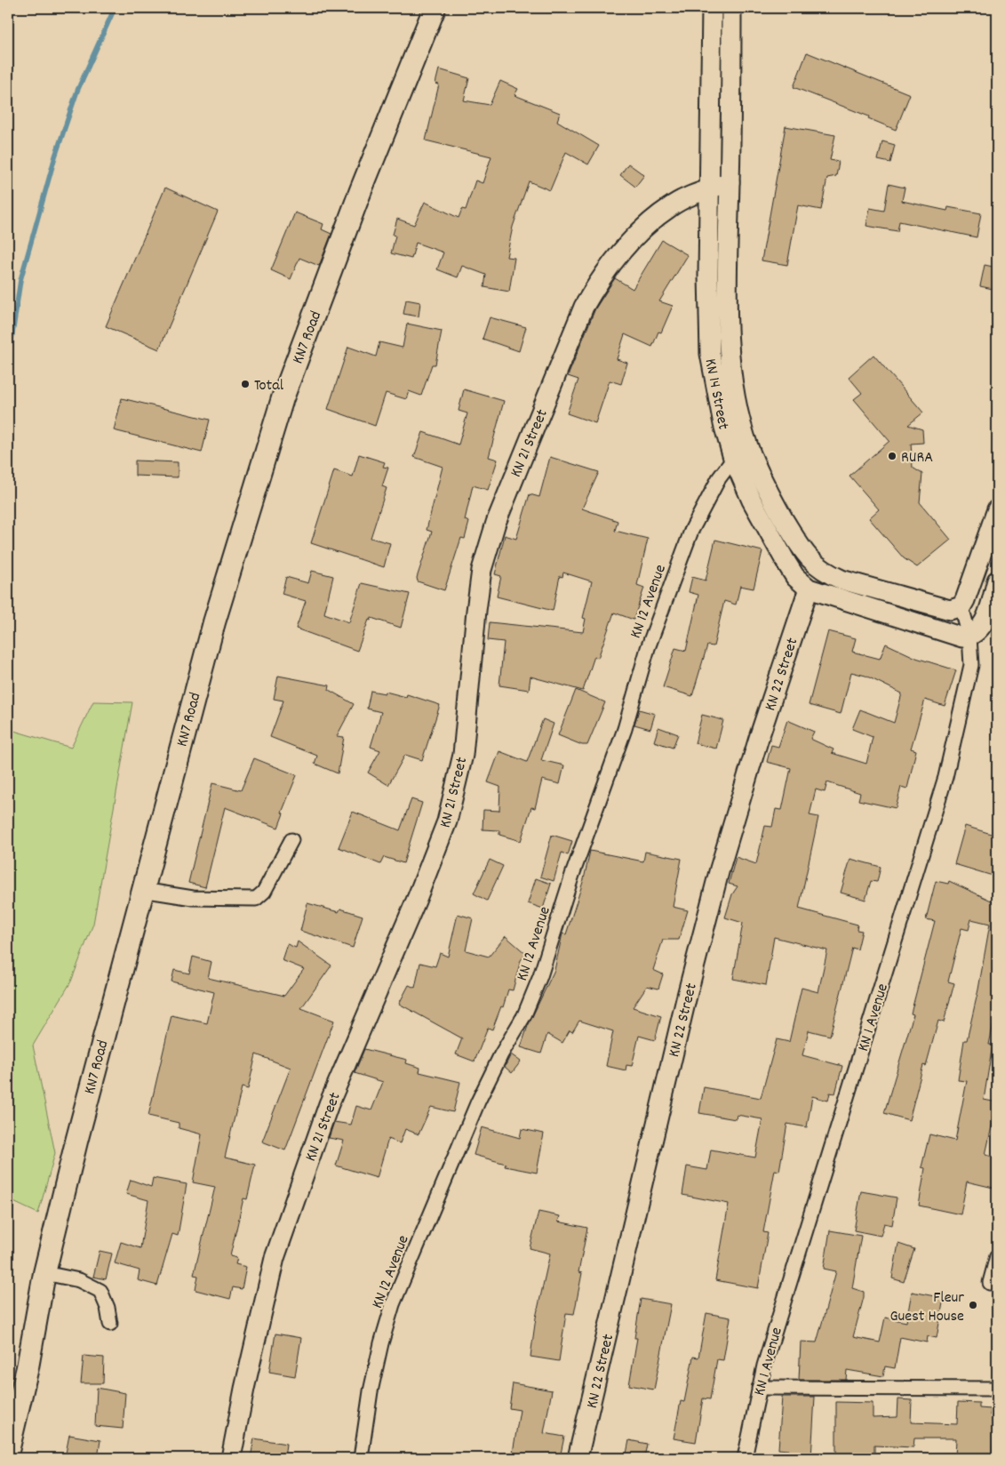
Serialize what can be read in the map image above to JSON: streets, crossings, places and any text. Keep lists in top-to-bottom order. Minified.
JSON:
{"streets":{"main road":["KN7 Road"],"street":["KN 14 Street","KN 21 Street","KN 12 Avenue","KN 22 Street","KN 1 Avenue"]},"crossings":[["KN 14 Street","KN 21 Street"],["KN 14 Street","KN 12 Avenue"],["KN 14 Street","KN 22 Street"],["KN 14 Street","KN 1 Avenue"]],"places":["Total","RURA","Fleur Guest House"]}
